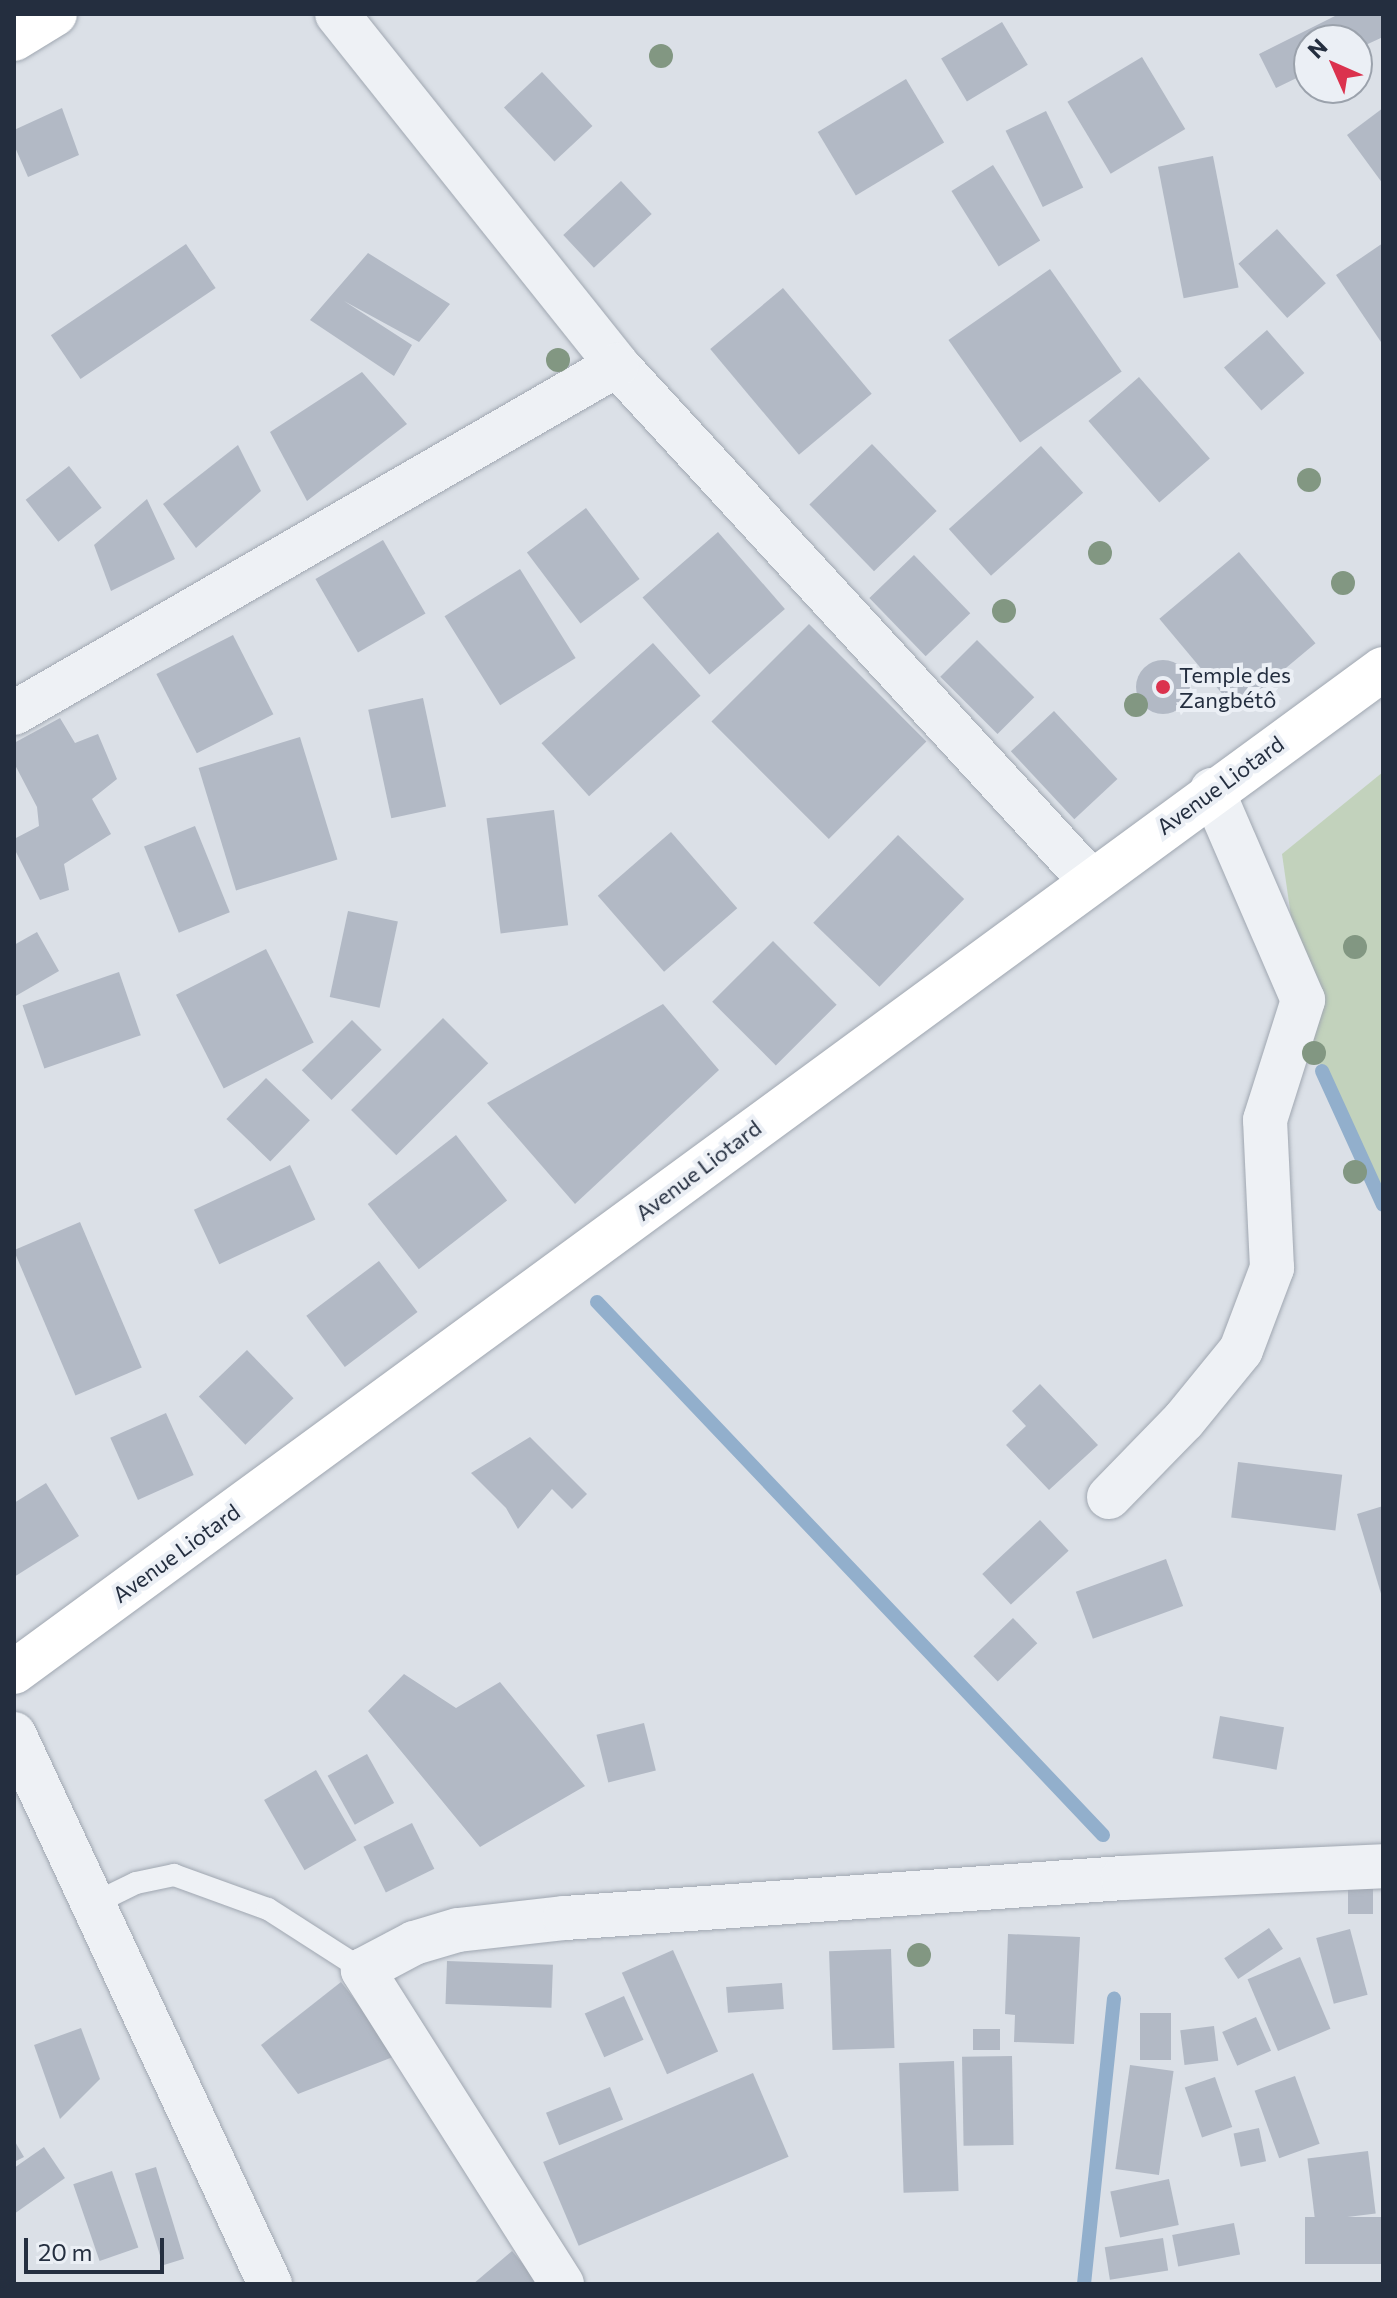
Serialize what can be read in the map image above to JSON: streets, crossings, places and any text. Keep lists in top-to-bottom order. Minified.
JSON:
{"streets":{"street":["Avenue Liotard"]},"places":["Temple des Zangbétô"],"scale_bar":"20 m","north":"top left"}
